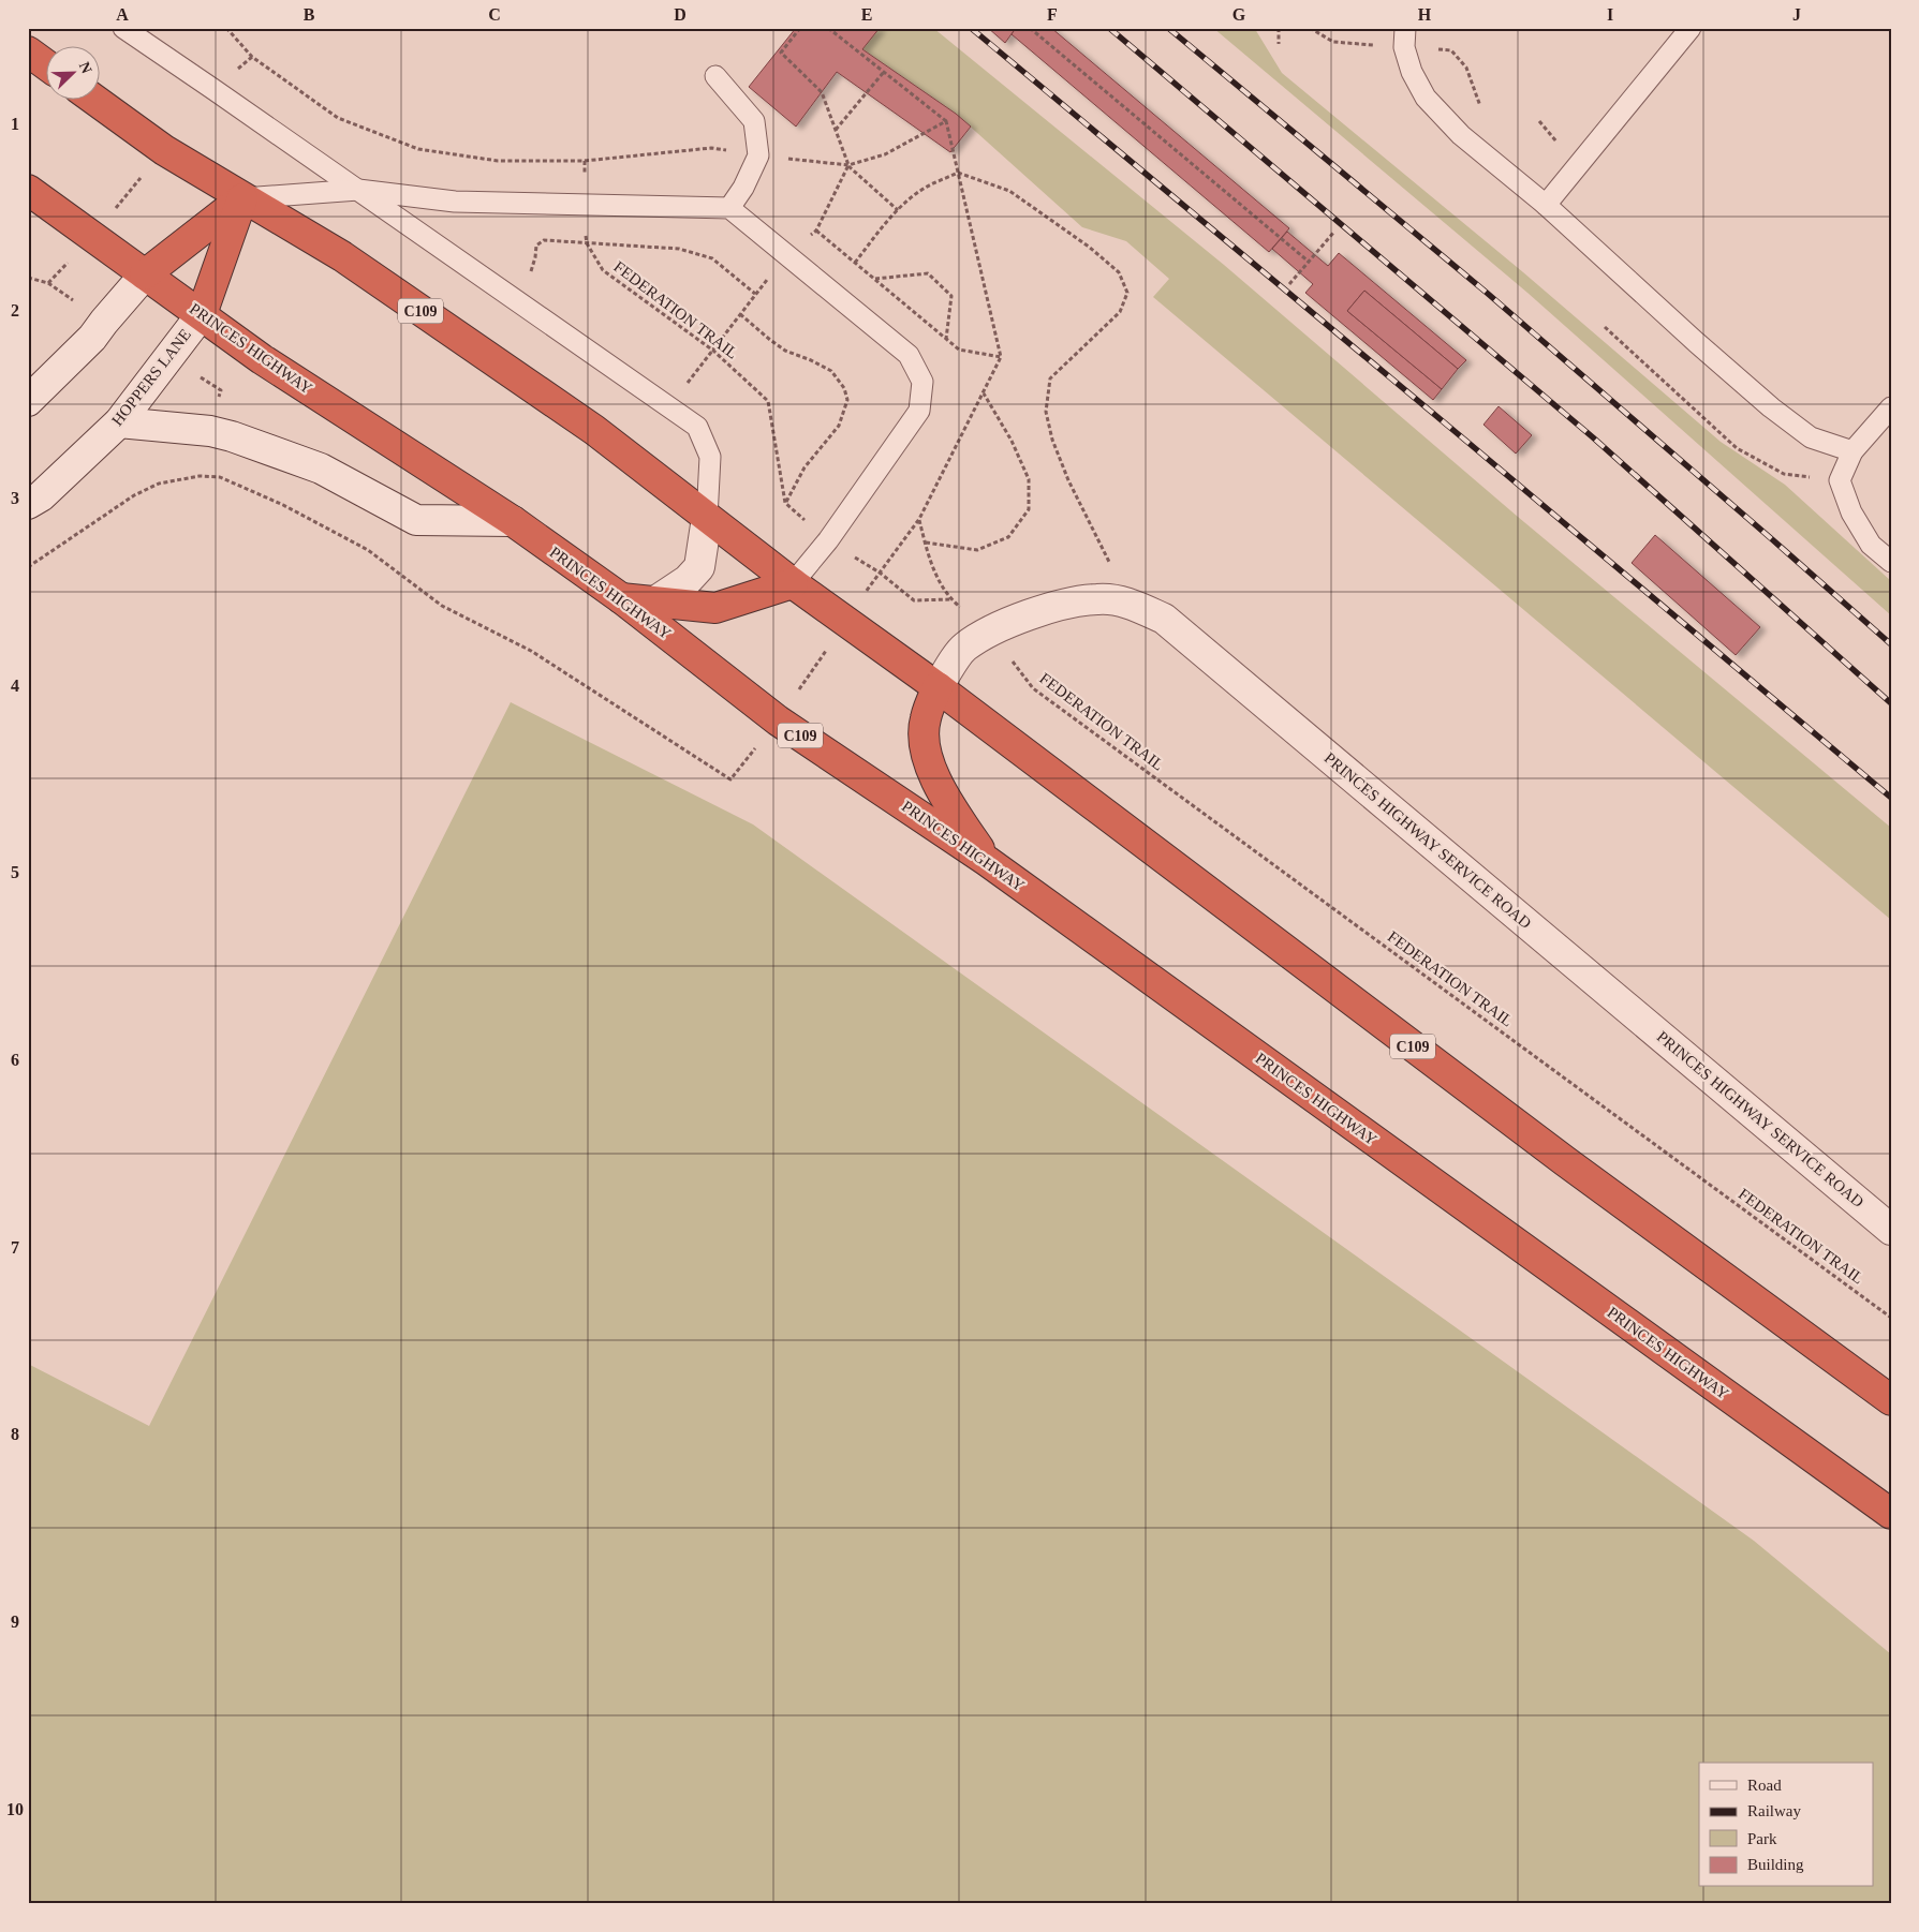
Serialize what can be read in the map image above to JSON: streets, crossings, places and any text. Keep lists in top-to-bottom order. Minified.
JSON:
{"streets":{"highway":["C109","PRINCES HIGHWAY"],"street":["HOPPERS LANE","PRINCES HIGHWAY SERVICE ROAD"],"path":["FEDERATION TRAIL"]},"crossings":[["FEDERATION TRAIL","PRINCES HIGHWAY SERVICE ROAD"],["C109","PRINCES HIGHWAY SERVICE ROAD"],["PRINCES HIGHWAY","HOPPERS LANE"]],"legend":["Road","Railway","Park","Building"],"north":"top right","grid":{"columns":["A","B","C","D","E","F","G","H","I","J"],"rows":["1","2","3","4","5","6","7","8","9","10"]}}
